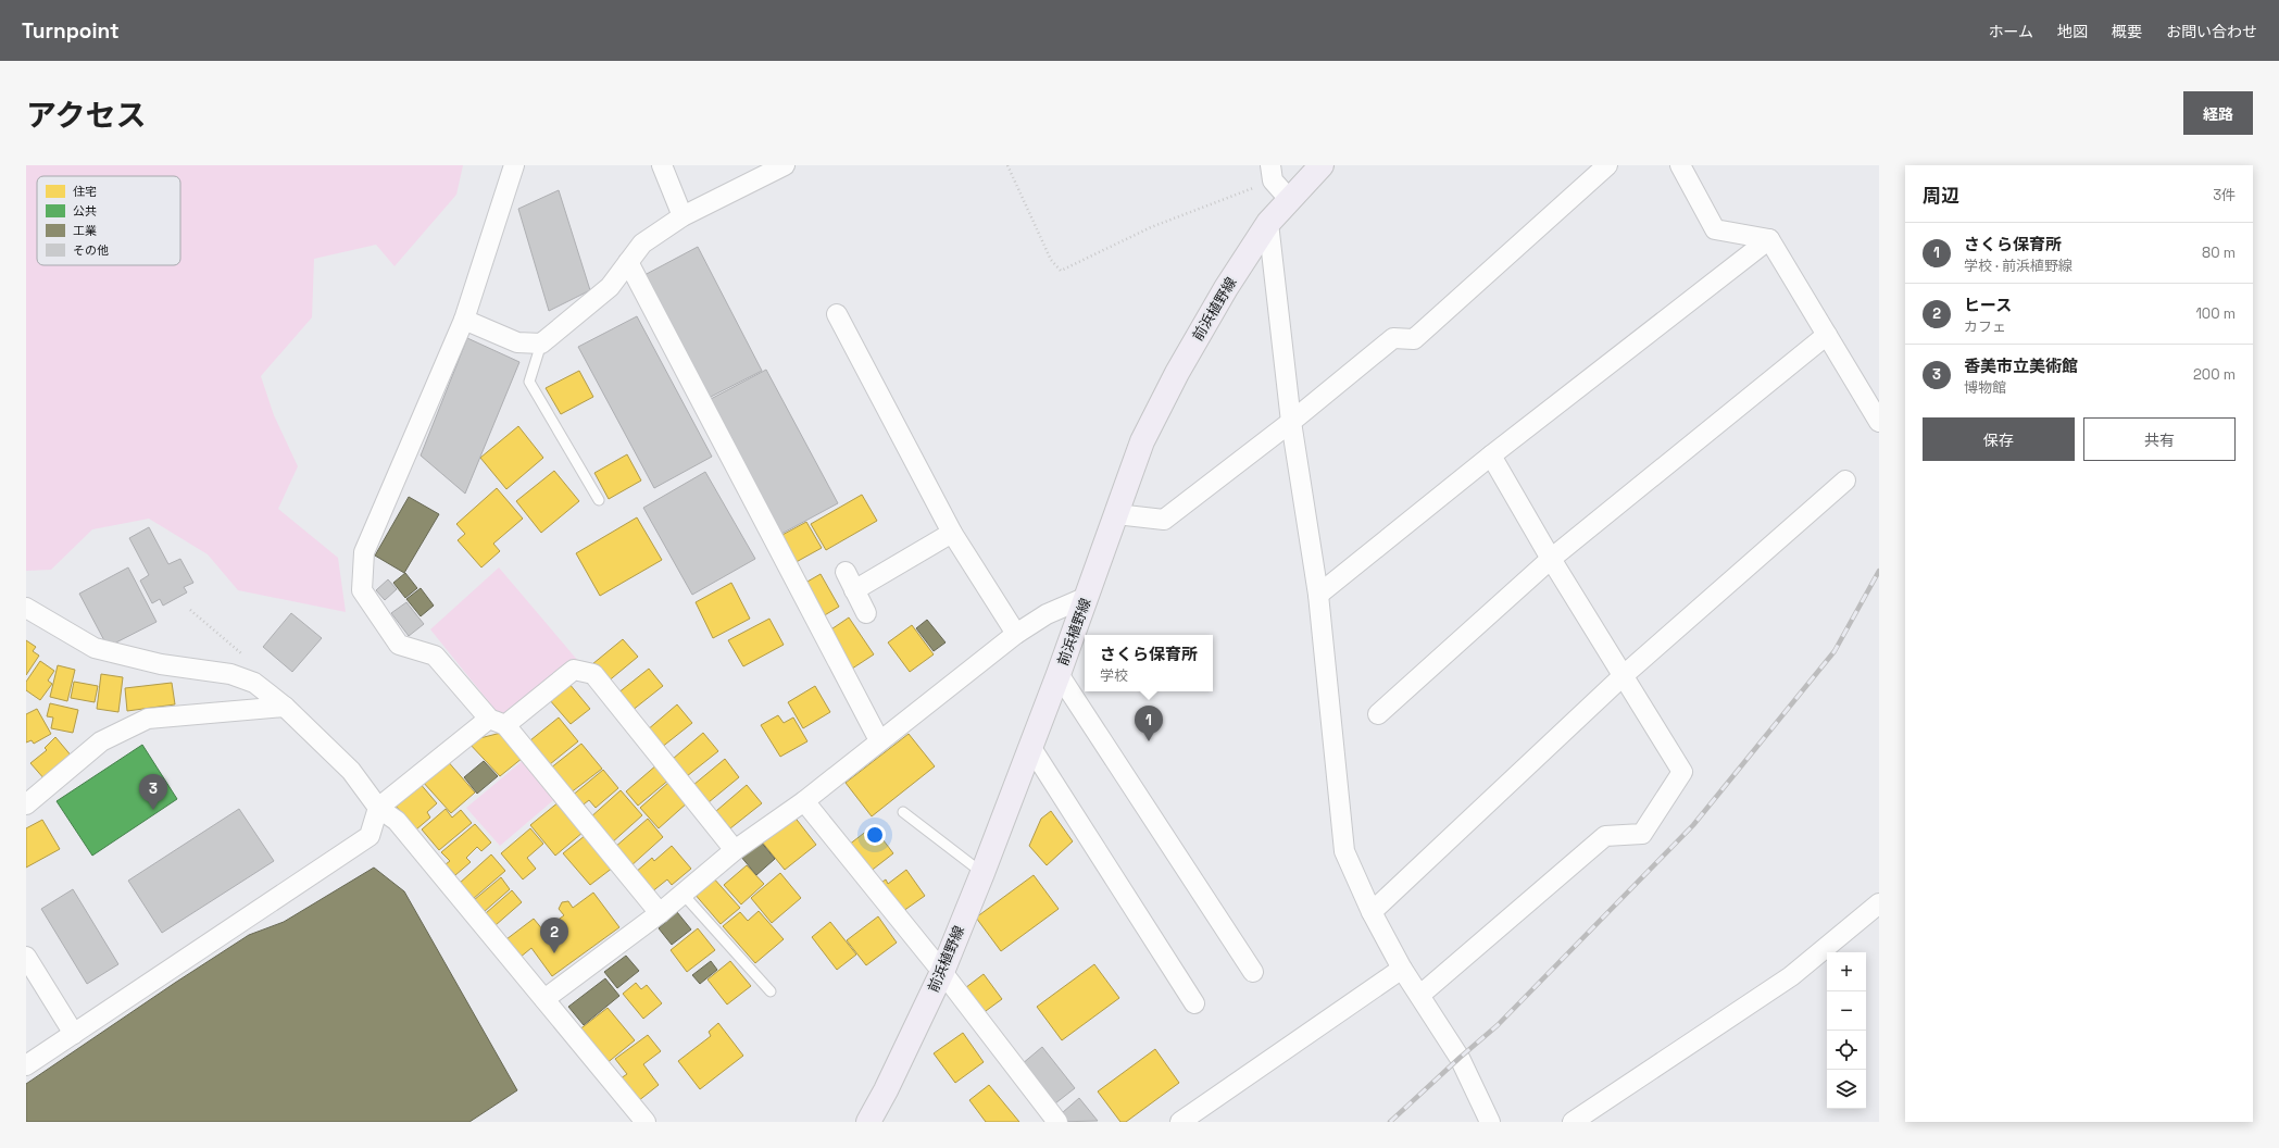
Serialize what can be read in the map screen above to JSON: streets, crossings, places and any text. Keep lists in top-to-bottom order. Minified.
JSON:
{"streets":{"main road":["前浜植野線"]},"legend":["住宅","公共","工業","その他"],"page":{"header":"Turnpoint","nav":["ホーム","地図","概要","お問い合わせ"],"title":"アクセス","buttons":["経路",["保存","共有"]],"heading":["周辺","3件"],"list":[{"mark":"1","name":"さくら保育所","note":"学校 · 前浜植野線","value":"80 m"},{"mark":"2","name":"ヒース","note":"カフェ","value":"100 m"},{"mark":"3","name":"香美市立美術館","note":"博物館","value":"200 m"}],"popup":["さくら保育所","学校"],"pins":["1","3","2"],"map_buttons":["+","−"]}}
